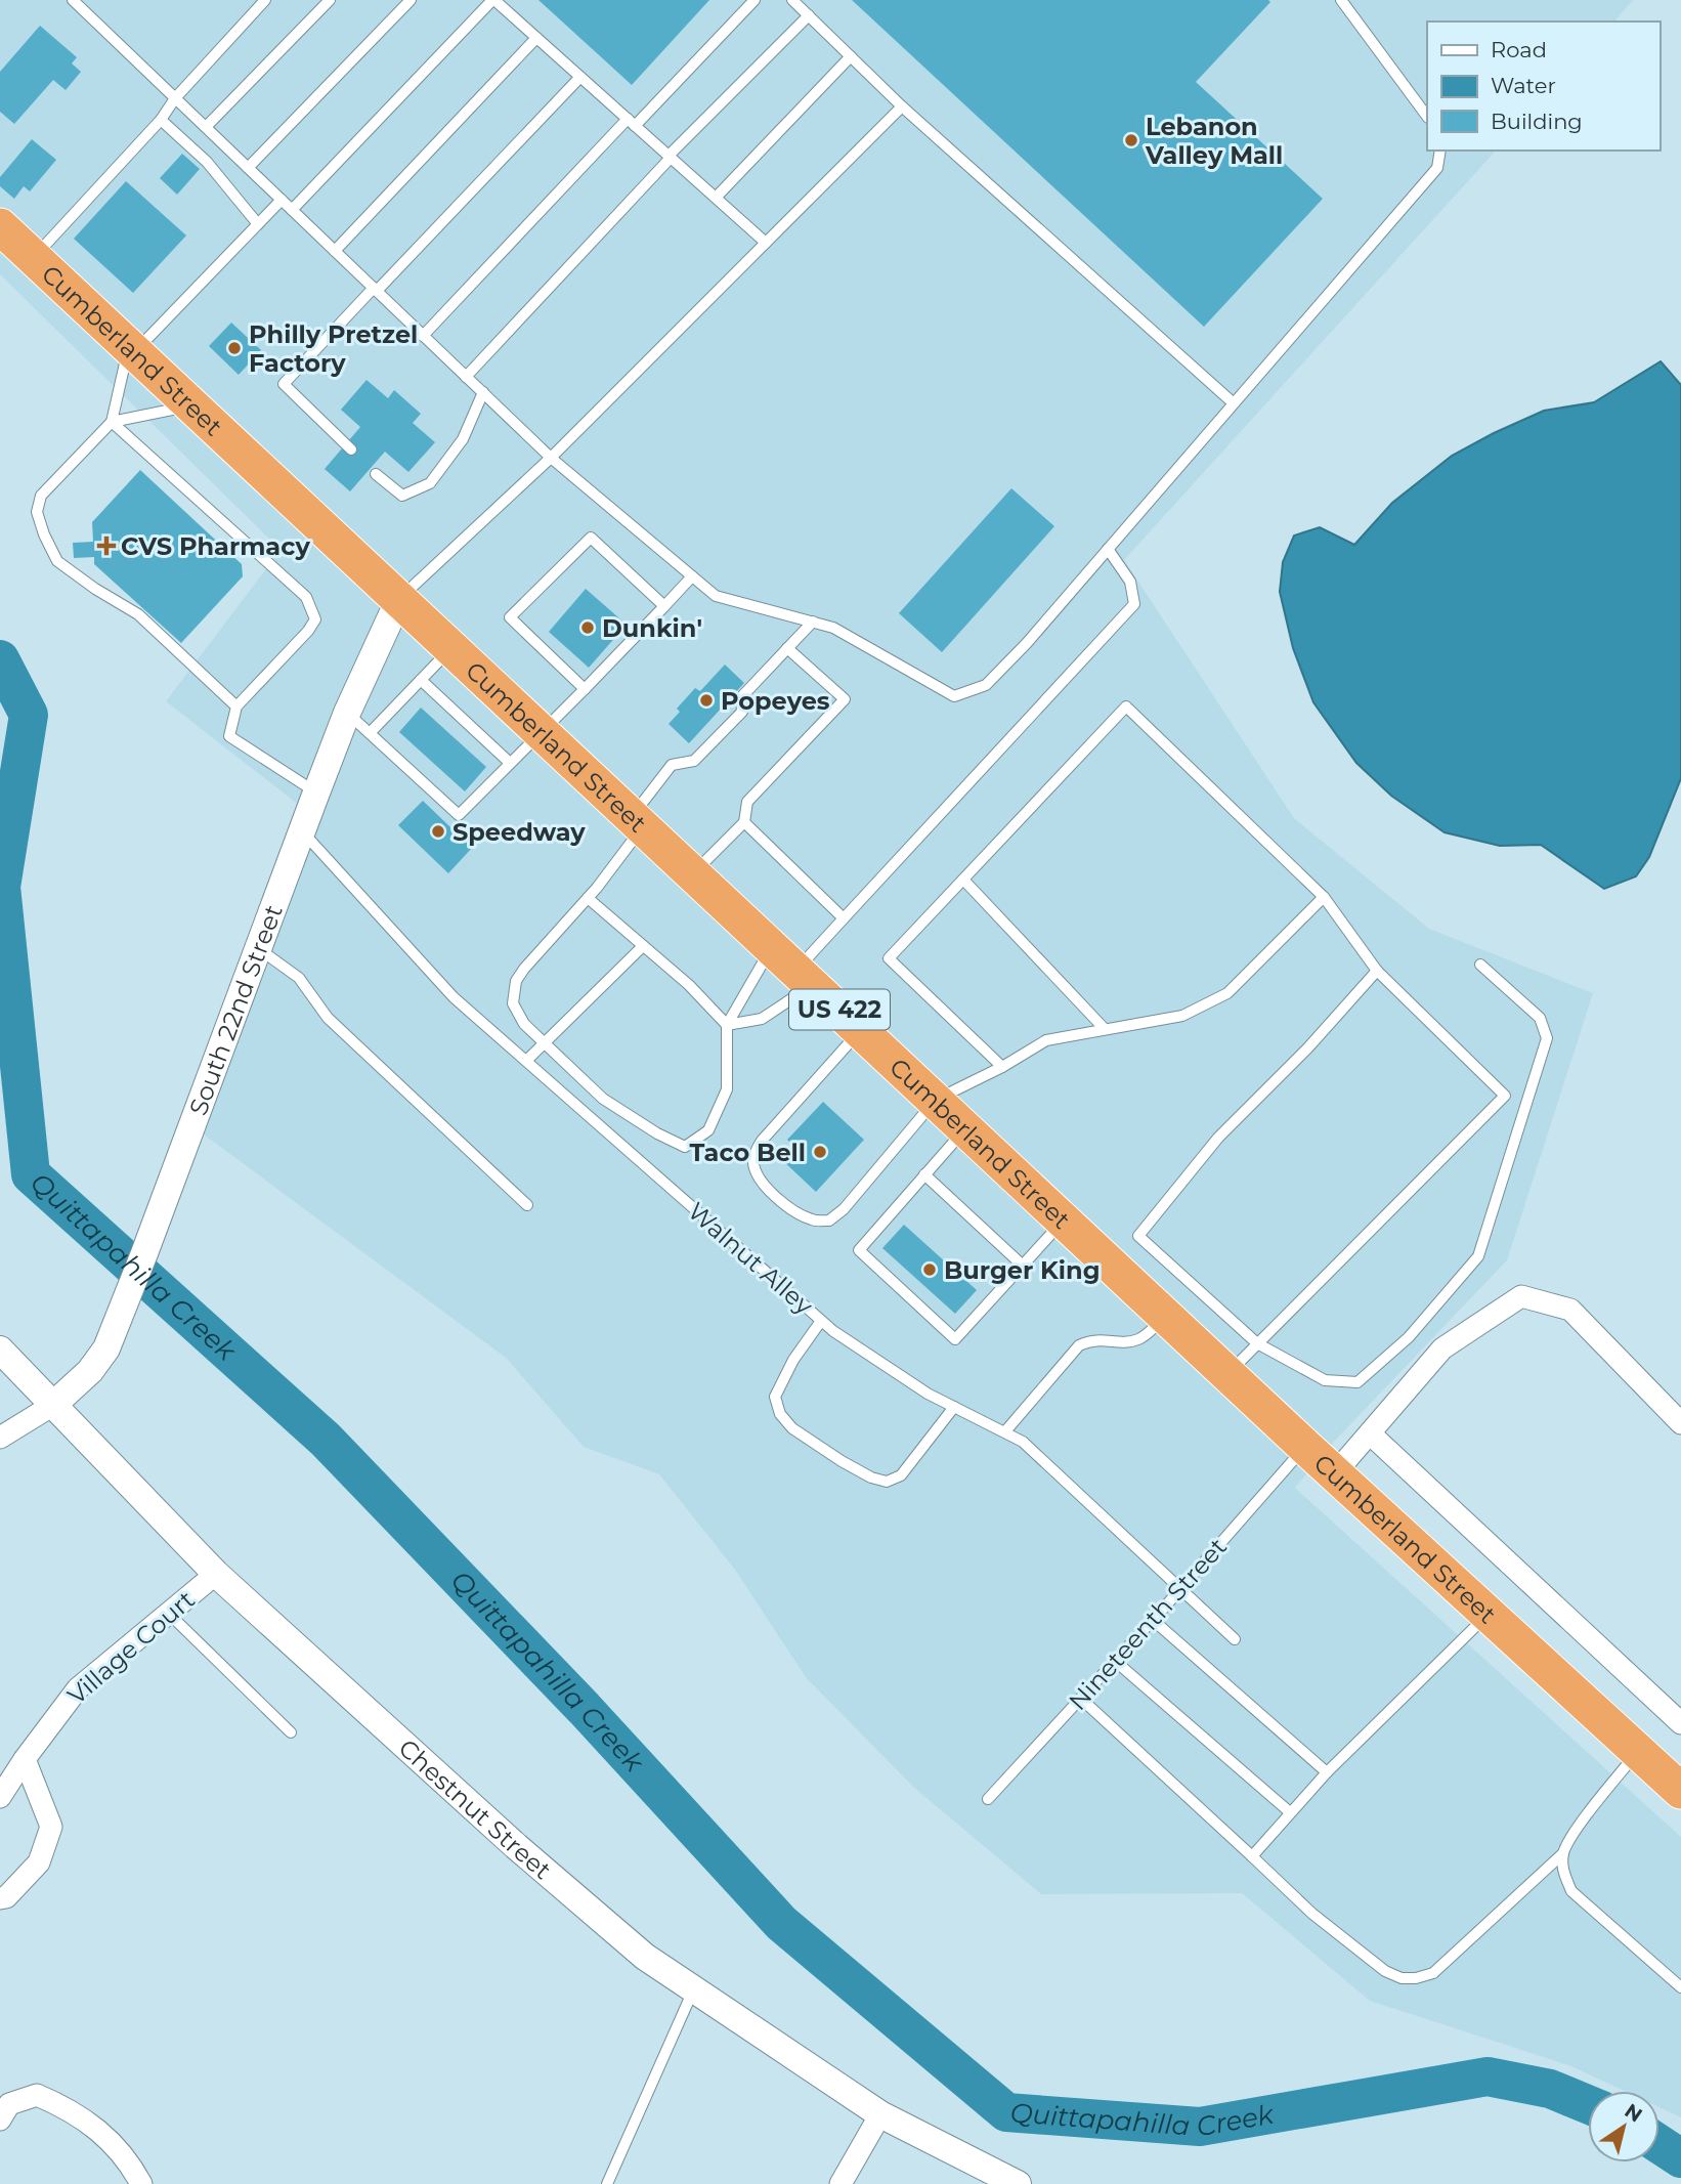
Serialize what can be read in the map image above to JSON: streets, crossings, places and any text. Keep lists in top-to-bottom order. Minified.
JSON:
{"streets":{"highway":["Cumberland Street","US 422"],"street":["South 22nd Street","Village Court","Chestnut Street"],"lane":["Walnut Alley","Nineteenth Street"]},"crossings":[["Cumberland Street","South 22nd Street"],["Cumberland Street","Nineteenth Street"],["South 22nd Street","Walnut Alley"],["South 22nd Street","Chestnut Street"],["Walnut Alley","Nineteenth Street"],["Village Court","Chestnut Street"]],"water":["Quittapahilla Creek"],"places":{"other":["Lebanon Valley Mall","Philly Pretzel Factory","Dunkin'","Popeyes","Speedway","Taco Bell","Burger King"],"health":["CVS Pharmacy"]},"legend":["Road","Water","Building"],"north":"top right"}
